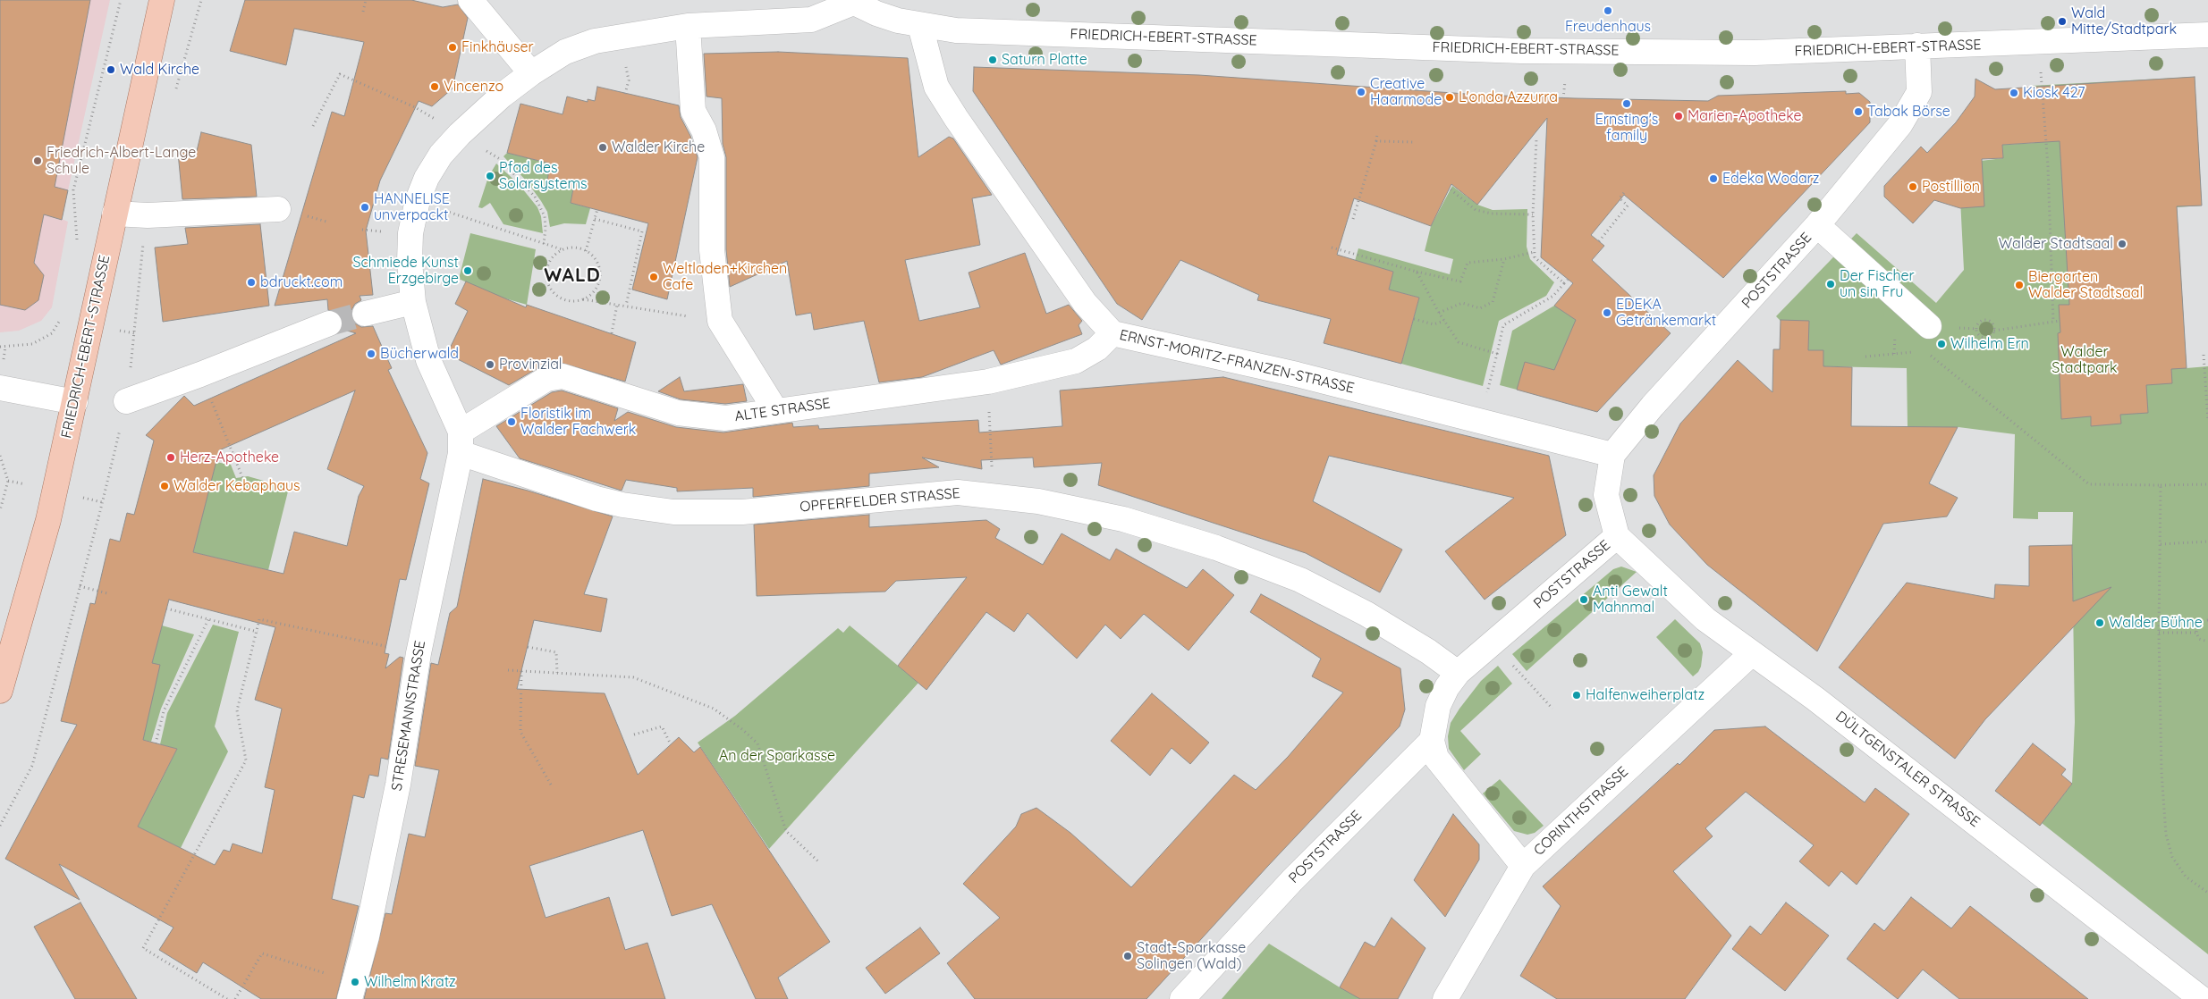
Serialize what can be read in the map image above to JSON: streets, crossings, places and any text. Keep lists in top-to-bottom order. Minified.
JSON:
{"streets":{"main road":["FRIEDRICH-EBERT-STRASSE"],"street":["POSTSTRASSE","ERNST-MORITZ-FRANZEN-STRASSE","ALTE STRASSE","OPFERFELDER STRASSE","STRESEMANNSTRASSE","DÜLTGENSTALER STRASSE","CORINTHSTRASSE"]},"crossings":[["FRIEDRICH-EBERT-STRASSE","POSTSTRASSE"],["FRIEDRICH-EBERT-STRASSE","ERNST-MORITZ-FRANZEN-STRASSE"],["POSTSTRASSE","ERNST-MORITZ-FRANZEN-STRASSE"],["POSTSTRASSE","OPFERFELDER STRASSE"],["POSTSTRASSE","DÜLTGENSTALER STRASSE"],["ERNST-MORITZ-FRANZEN-STRASSE","ALTE STRASSE"],["ALTE STRASSE","OPFERFELDER STRASSE"],["ALTE STRASSE","STRESEMANNSTRASSE"],["OPFERFELDER STRASSE","STRESEMANNSTRASSE"],["DÜLTGENSTALER STRASSE","CORINTHSTRASSE"]],"districts":["WALD"],"parks":["Walder Stadtpark","An der Sparkasse"],"places":["Freudenhaus","Wald Mitte/Stadtpark","Finkhäuser","Saturn Platte","Wald Kirche","Vincenzo","Creative Haarmode","Kiosk 427","L'onda Azzurra","Ernsting's family","Tabak Börse","Marien-Apotheke","Walder Kirche","Friedrich-Albert-Lange Schule","Pfad des Solarsystems","Edeka Wodarz","Postillion","HANNELISE unverpackt","Walder Stadtsaal","Schmiede Kunst Erzgebirge","Weltladen+Kirchen Cafe","bdruckt.com","Der Fischer un sin Fru","Biergarten Walder Stadtsaal","EDEKA Getränkemarkt","Wilhelm Ern","Bücherwald","Provinzial","Floristik im Walder Fachwerk","Herz-Apotheke","Walder Kebaphaus","Anti Gewalt Mahnmal","Walder Bühne","Halfenweiherplatz","Stadt-Sparkasse Solingen (Wald)","Wilhelm Kratz"]}
